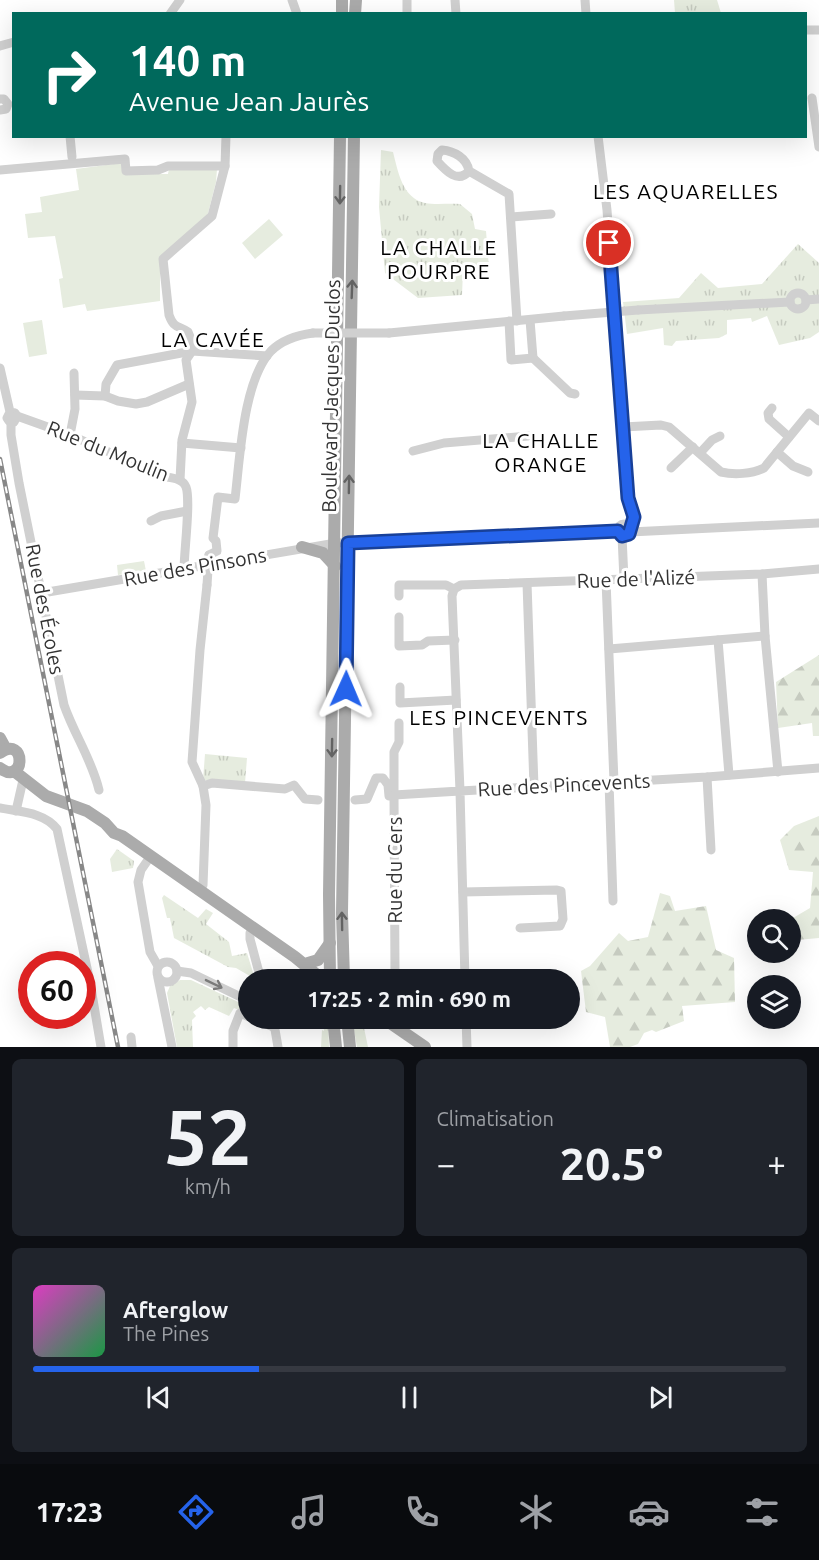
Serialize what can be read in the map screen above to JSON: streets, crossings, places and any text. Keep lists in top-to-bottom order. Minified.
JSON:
{"streets":{"main road":["Boulevard Jacques Duclos"],"street":["Rue du Moulin","Rue des Pinsons","Rue de l'Alizé","Rue des Écoles","Rue des Pincevents","Rue du Cers"]},"crossings":[["Boulevard Jacques Duclos","Rue des Pinsons"],["Rue du Moulin","Rue des Pinsons"],["Rue du Moulin","Rue des Écoles"],["Rue des Pinsons","Rue des Écoles"],["Rue des Pincevents","Rue du Cers"]],"districts":["LES AQUARELLES","LA CHALLE POURPRE","LA CAVÉE","LA CHALLE ORANGE","LES PINCEVENTS"],"page":{"turn":["140 m","Avenue Jean Jaurès"],"limit":"60","trip":"17:25 · 2 min · 690 m","tile":[["52","km/h"],"Climatisation"],"heat":["−","20.5°","+"],"song":["Afterglow","The Pines"],"tabs":"17:23"}}
